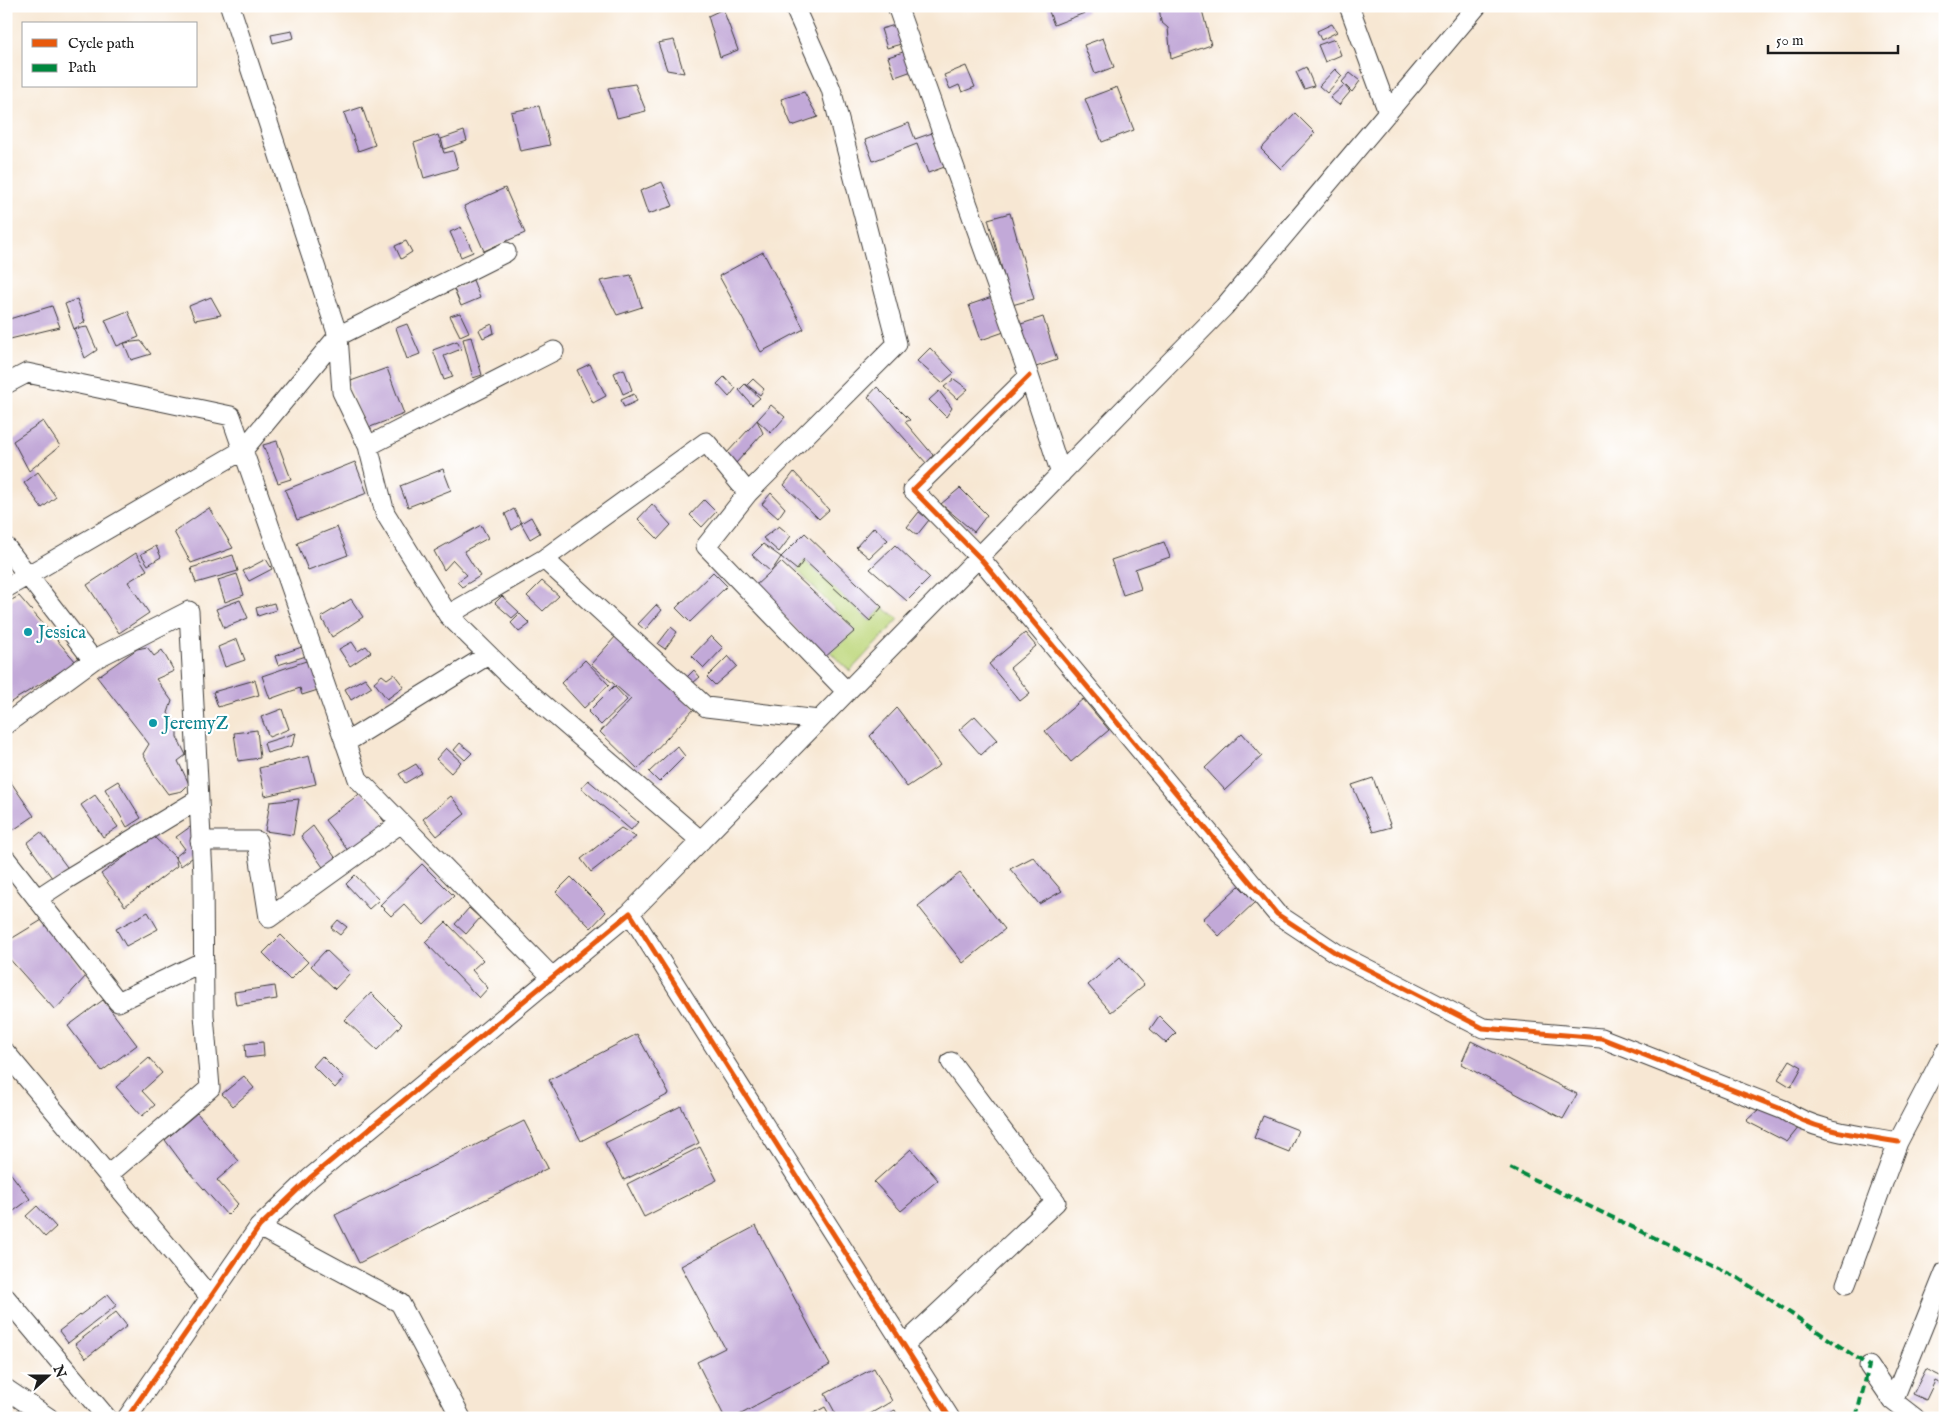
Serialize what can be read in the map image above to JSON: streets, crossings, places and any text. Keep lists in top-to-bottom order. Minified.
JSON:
{"places":["Jessica","JeremyZ"],"legend":["Cycle path","Path"],"scale_bar":"50 m","north":"right"}
